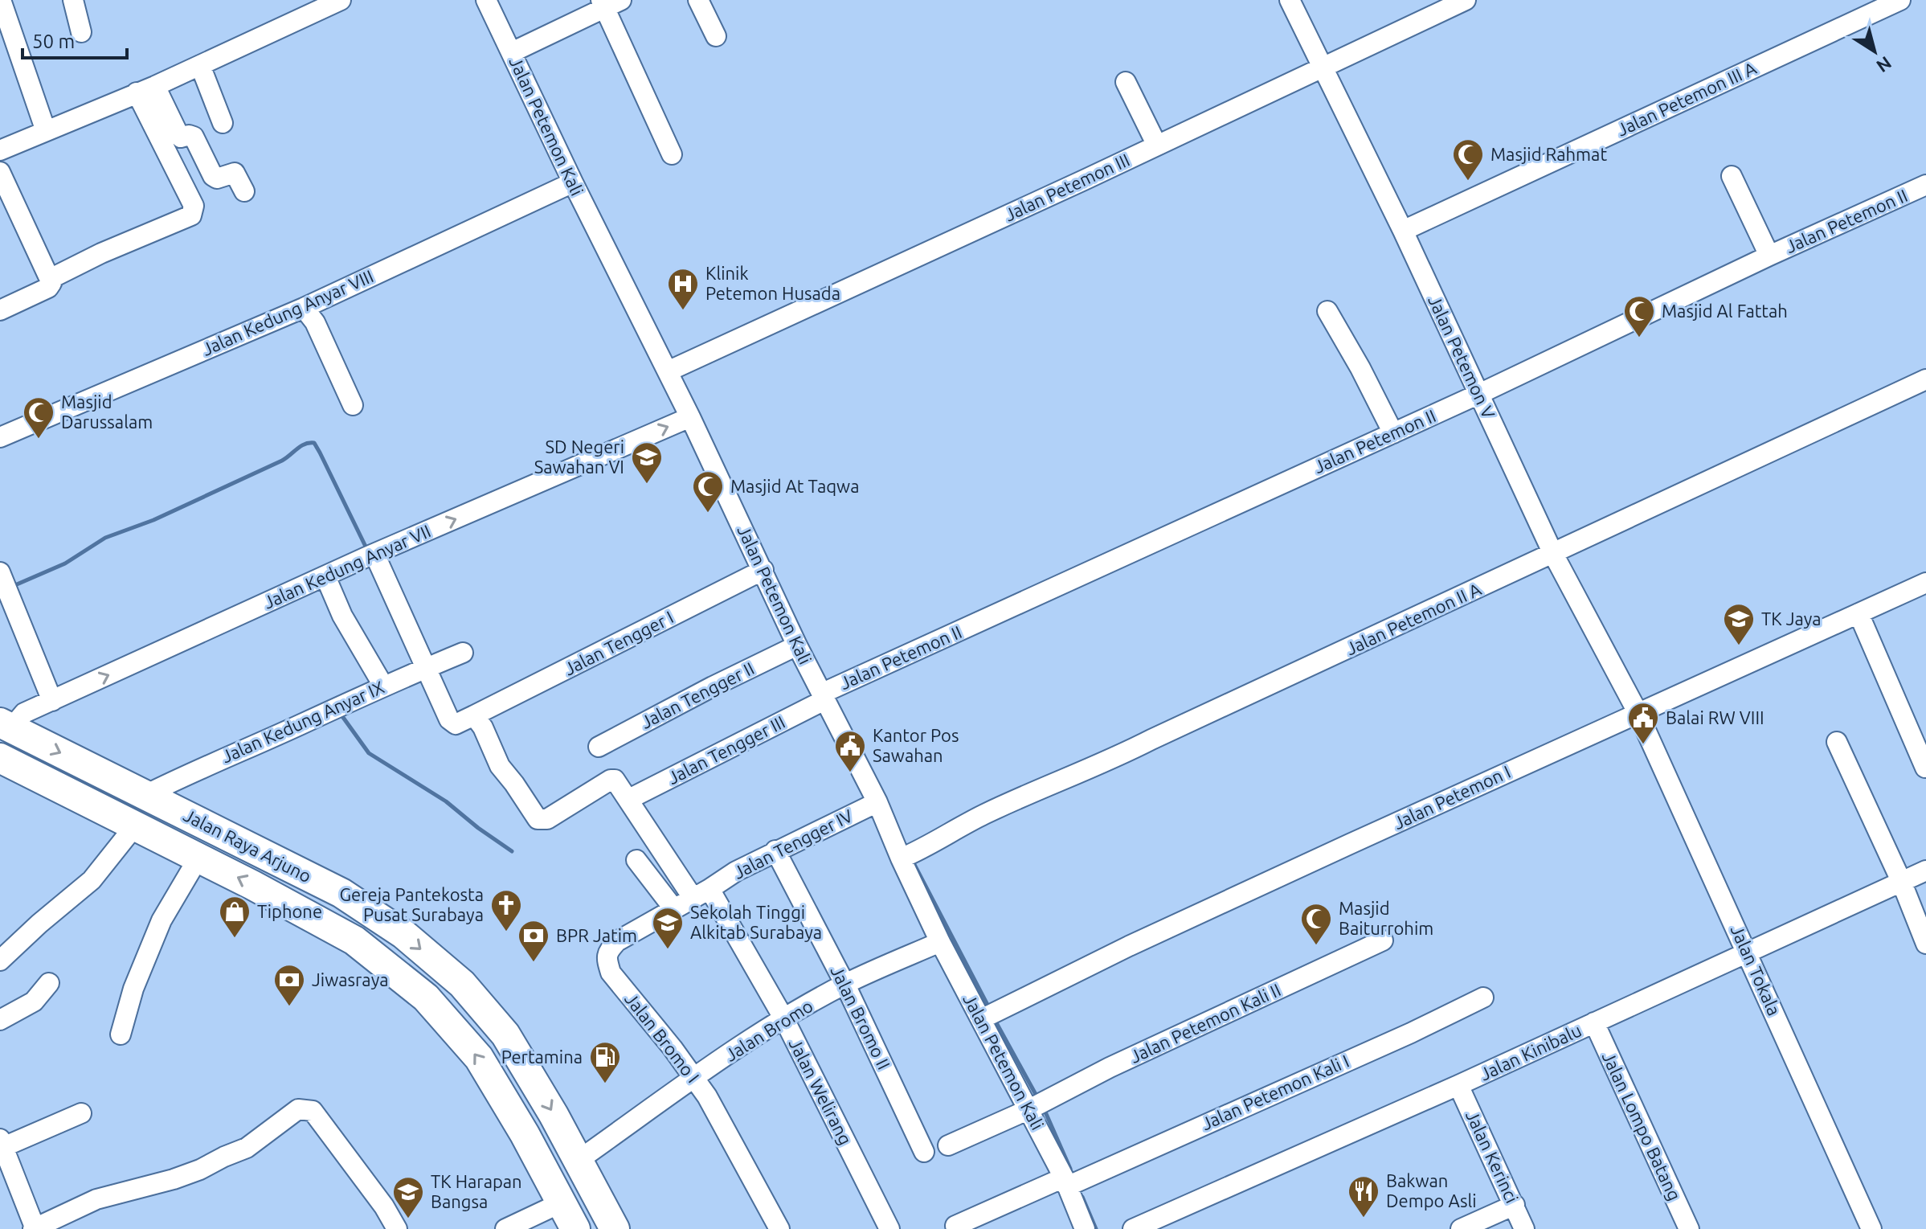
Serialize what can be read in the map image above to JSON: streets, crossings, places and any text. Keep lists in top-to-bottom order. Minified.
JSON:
{"streets":{"highway":["Jalan Raya Arjuno"],"street":["Jalan Petemon III A","Jalan Petemon Kali","Jalan Petemon III","Jalan Petemon II","Jalan Kedung Anyar VIII","Jalan Petemon V","Jalan Kedung Anyar VII","Jalan Petemon II A","Jalan Tengger I","Jalan Tengger II","Jalan Kedung Anyar IX","Jalan Tengger III","Jalan Petemon I","Jalan Tengger IV","Jalan Tokala","Jalan Bromo II","Jalan Petemon Kali II","Jalan Bromo","Jalan Bromo I","Jalan Kinibalu","Jalan Welirang","Jalan Petemon Kali I","Jalan Lompo Batang","Jalan Kerinci"]},"crossings":[["Jalan Petemon III A","Jalan Petemon V"],["Jalan Petemon Kali","Jalan Petemon III"],["Jalan Petemon Kali","Jalan Petemon II"],["Jalan Petemon Kali","Jalan Kedung Anyar VIII"],["Jalan Petemon Kali","Jalan Kedung Anyar VII"],["Jalan Petemon Kali","Jalan Petemon II A"],["Jalan Petemon Kali","Jalan Tengger I"],["Jalan Petemon Kali","Jalan Tengger II"],["Jalan Petemon Kali","Jalan Tengger III"],["Jalan Petemon Kali","Jalan Petemon I"],["Jalan Petemon Kali","Jalan Tengger IV"],["Jalan Petemon Kali","Jalan Petemon Kali II"],["Jalan Petemon Kali","Jalan Bromo"],["Jalan Petemon Kali","Jalan Petemon Kali I"],["Jalan Petemon III","Jalan Petemon V"],["Jalan Petemon II","Jalan Petemon V"],["Jalan Petemon II","Jalan Tengger III"],["Jalan Petemon V","Jalan Petemon II A"],["Jalan Petemon V","Jalan Petemon I"],["Jalan Petemon V","Jalan Tokala"],["Jalan Kedung Anyar VII","Jalan Raya Arjuno"],["Jalan Tengger I","Jalan Welirang"],["Jalan Kedung Anyar IX","Jalan Raya Arjuno"],["Jalan Tengger III","Jalan Welirang"],["Jalan Petemon I","Jalan Tokala"],["Jalan Tengger IV","Jalan Bromo II"],["Jalan Tengger IV","Jalan Bromo I"],["Jalan Tengger IV","Jalan Welirang"],["Jalan Raya Arjuno","Jalan Bromo"],["Jalan Tokala","Jalan Kinibalu"],["Jalan Bromo II","Jalan Bromo"],["Jalan Bromo","Jalan Bromo I"],["Jalan Bromo","Jalan Welirang"],["Jalan Bromo I","Jalan Welirang"],["Jalan Kinibalu","Jalan Lompo Batang"],["Jalan Kinibalu","Jalan Kerinci"]],"one_way":["Jalan Kedung Anyar VII"],"places":{"mosque":["Masjid Rahmat","Masjid Al Fattah","Masjid Darussalam","Masjid At Taqwa","Masjid Baiturrohim"],"hospital":["Klinik Petemon Husada"],"school or university":["SD Negeri Sawahan VI","TK Jaya","Sekolah Tinggi Alkitab Surabaya","TK Harapan Bangsa"],"public building":["Balai RW VIII","Kantor Pos Sawahan"],"church":["Gereja Pantekosta Pusat Surabaya"],"shop":["Tiphone"],"bank":["BPR Jatim","Jiwasraya"],"fuel station":["Pertamina"],"restaurant":["Bakwan Dempo Asli"]},"scale_bar":"50 m","north":"bottom right"}
